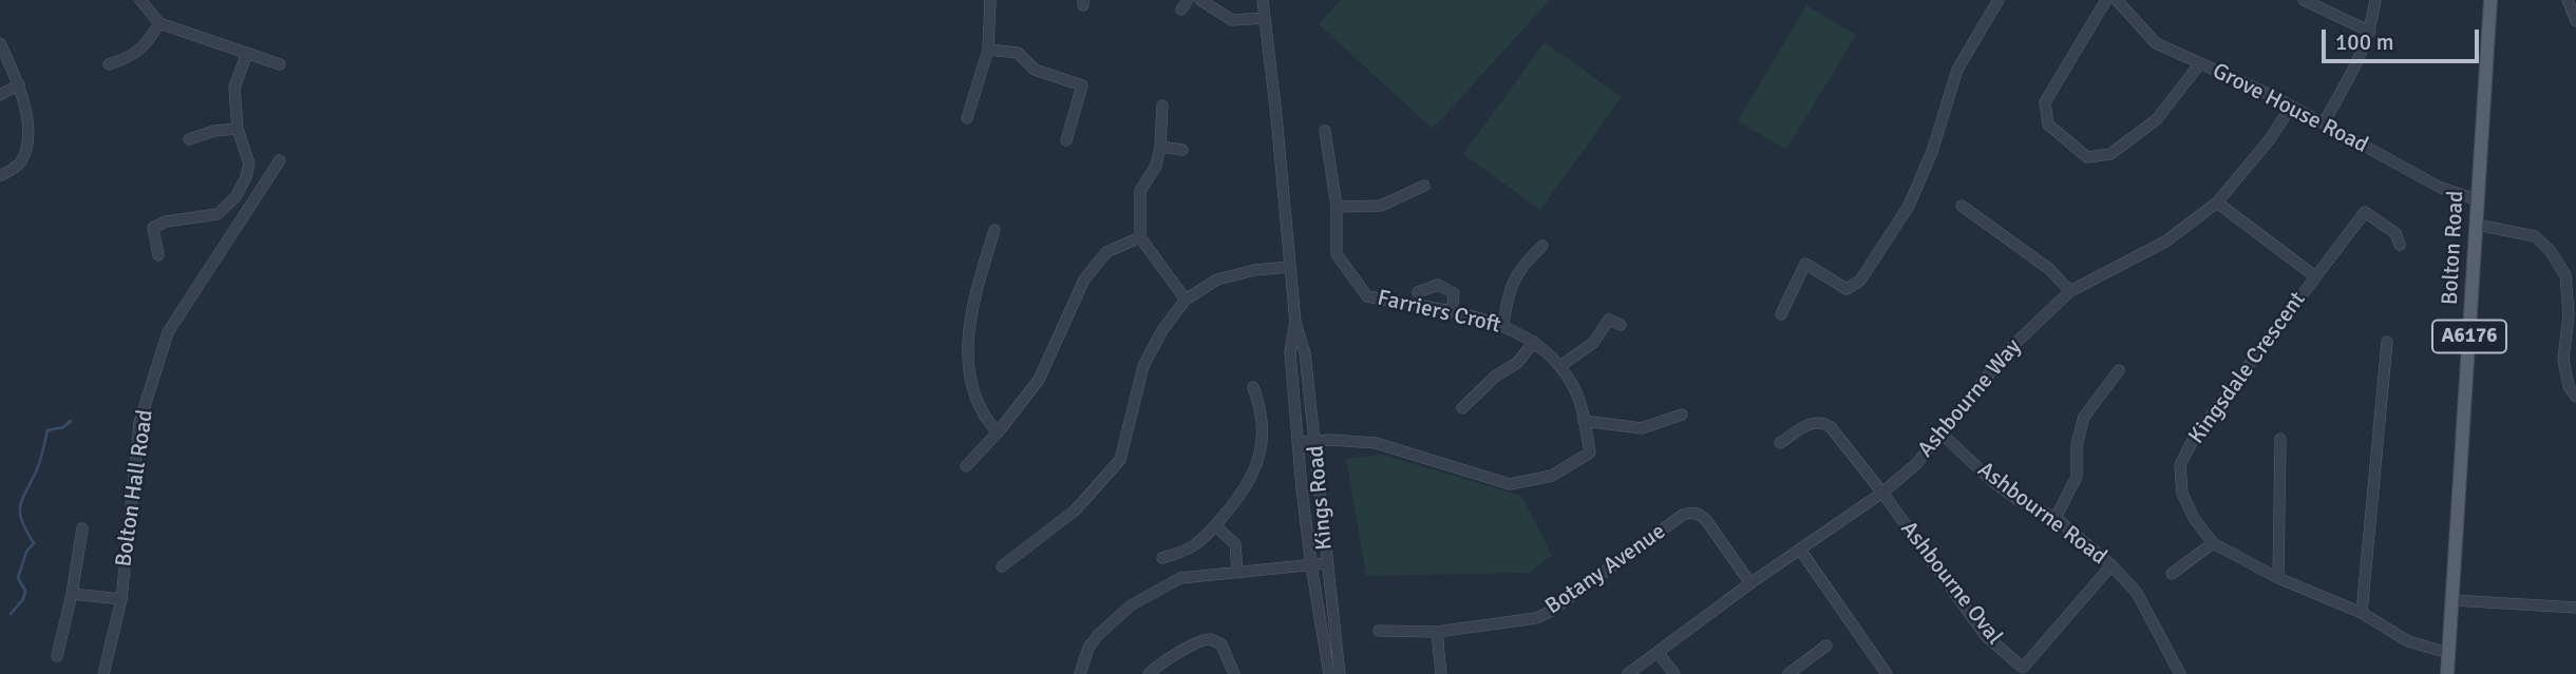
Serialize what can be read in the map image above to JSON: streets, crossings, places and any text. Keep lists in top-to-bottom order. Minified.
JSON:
{"streets":{"main road":["Bolton Road","A6176"],"street":["Grove House Road","Farriers Croft","Kingsdale Crescent","Ashbourne Way","Bolton Hall Road","Kings Road","Ashbourne Road","Botany Avenue","Ashbourne Oval"]},"crossings":[["Grove House Road","Bolton Road"],["Grove House Road","Ashbourne Way"],["Bolton Road","Kingsdale Crescent"],["Farriers Croft","Kings Road"],["Ashbourne Way","Ashbourne Road"],["Ashbourne Way","Botany Avenue"],["Ashbourne Way","Ashbourne Oval"],["Ashbourne Road","Ashbourne Oval"]],"scale_bar":"100 m"}
